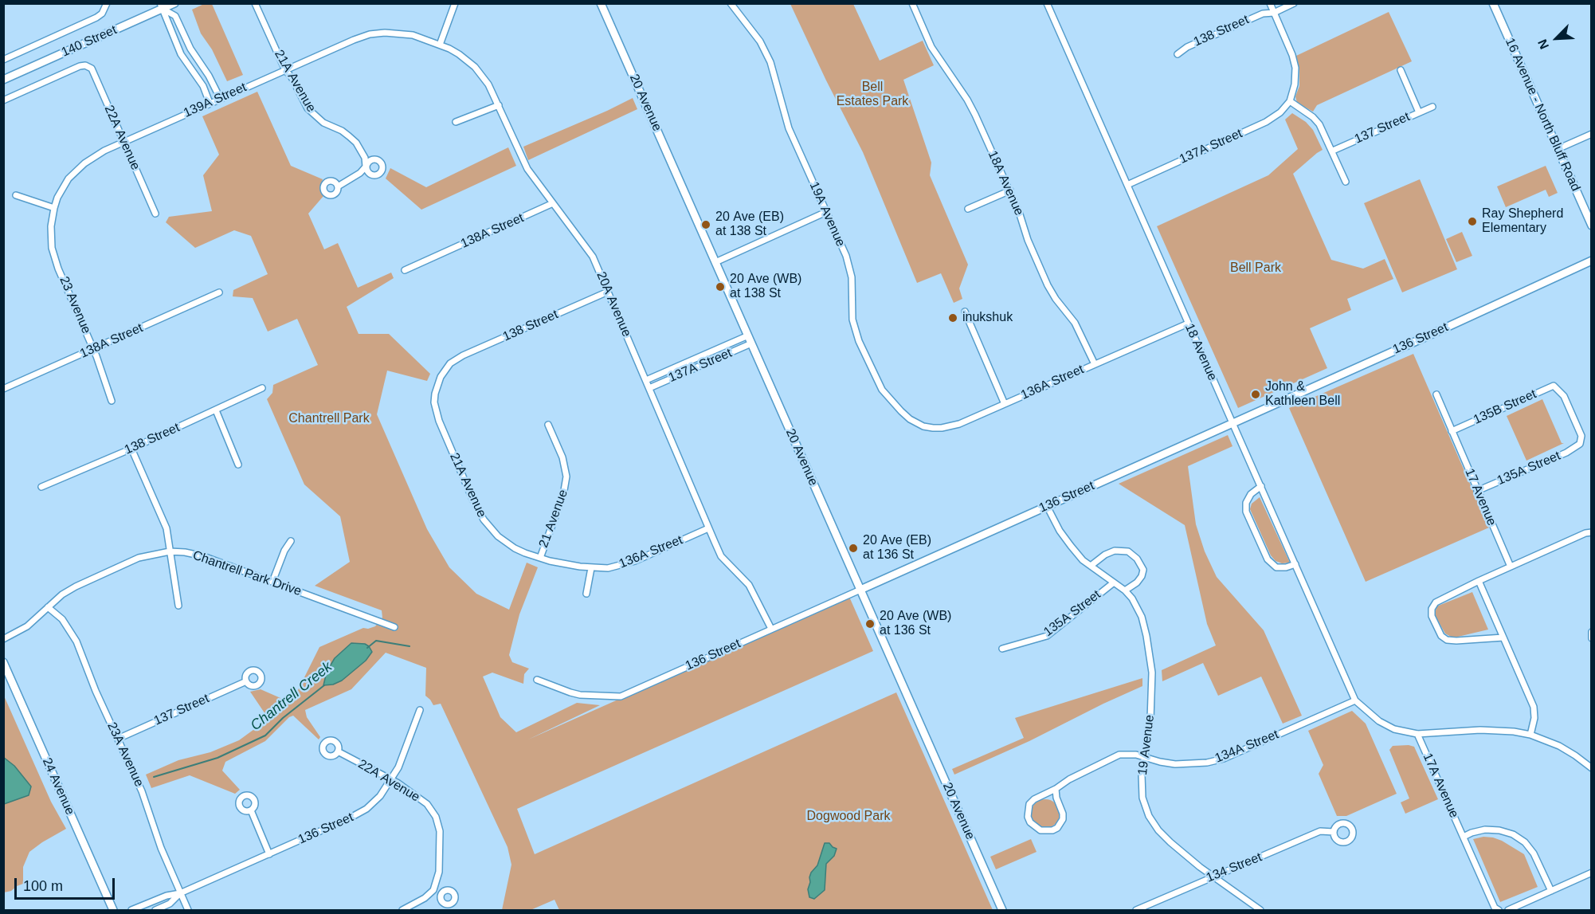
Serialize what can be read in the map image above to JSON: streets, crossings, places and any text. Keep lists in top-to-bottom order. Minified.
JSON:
{"streets":{"street":["138 Street","140 Street","21A Avenue","139A Street","20 Avenue","16 Avenue - North Bluff Road","137 Street","22A Avenue","137A Street","18A Avenue","19A Avenue","138A Street","20A Avenue","23 Avenue","136 Street","18 Avenue","136A Street","135B Street","135A Street","17 Avenue","21 Avenue","Chantrell Park Drive","19 Avenue","134A Street","23A Avenue","17A Avenue","24 Avenue","134 Street"]},"crossings":[["138 Street","21A Avenue"],["138 Street","20A Avenue"],["21A Avenue","139A Street"],["21A Avenue","136A Street"],["21A Avenue","21 Avenue"],["139A Street","22A Avenue"],["139A Street","20A Avenue"],["139A Street","23 Avenue"],["20 Avenue","137A Street"],["20 Avenue","136 Street"],["137 Street","23A Avenue"],["22A Avenue","136 Street"],["137A Street","20A Avenue"],["137A Street","18 Avenue"],["18A Avenue","136A Street"],["19A Avenue","136A Street"],["138A Street","20A Avenue"],["138A Street","23 Avenue"],["20A Avenue","136 Street"],["20A Avenue","136A Street"],["136 Street","18 Avenue"],["136 Street","19 Avenue"],["136 Street","23A Avenue"],["18 Avenue","136A Street"],["18 Avenue","134A Street"],["136A Street","21 Avenue"],["135B Street","135A Street"],["135B Street","17 Avenue"],["135A Street","17 Avenue"],["135A Street","19 Avenue"],["Chantrell Park Drive","23A Avenue"],["19 Avenue","134A Street"],["19 Avenue","134 Street"]],"water":["Chantrell Creek"],"parks":["Bell Estates Park","Bell Park","Chantrell Park","Dogwood Park"],"places":["Ray Shepherd Elementary","20 Ave (EB) at 138 St","20 Ave (WB) at 138 St","inukshuk","John & Kathleen Bell","20 Ave (EB) at 136 St","20 Ave (WB) at 136 St"],"scale_bar":"100 m","north":"bottom left"}
